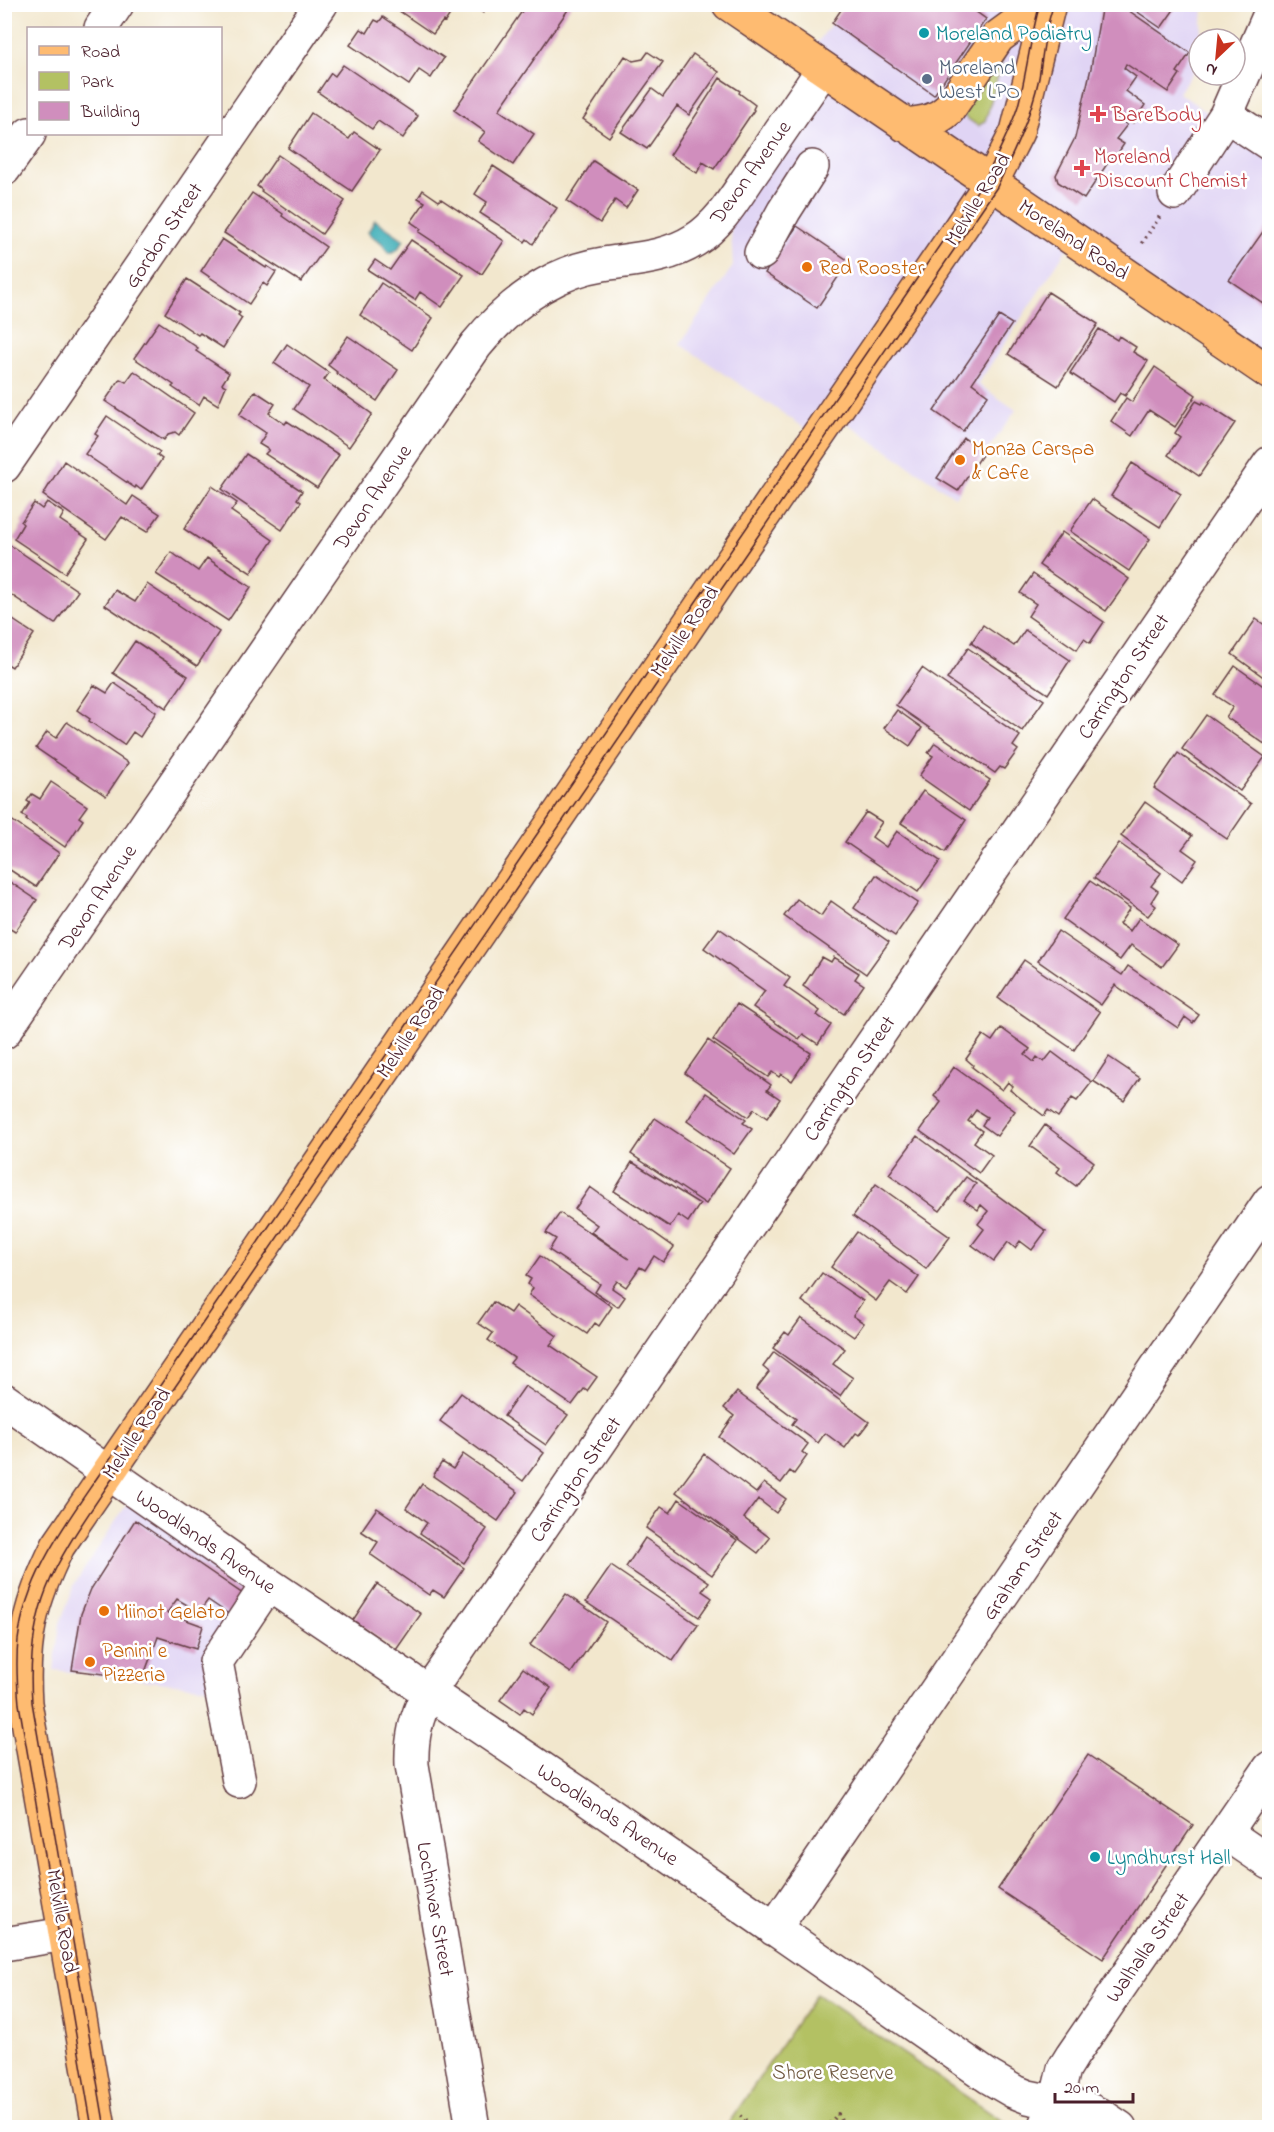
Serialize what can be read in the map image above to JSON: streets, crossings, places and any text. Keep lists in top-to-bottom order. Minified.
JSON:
{"streets":{"main road":["Melville Road","Moreland Road"],"street":["Devon Avenue","Gordon Street","Carrington Street","Woodlands Avenue","Graham Street","Lochinvar Street","Walhalla Street"]},"crossings":[["Devon Avenue","Moreland Road"],["Melville Road","Moreland Road"],["Melville Road","Woodlands Avenue"],["Carrington Street","Woodlands Avenue"],["Carrington Street","Lochinvar Street"],["Woodlands Avenue","Graham Street"],["Woodlands Avenue","Lochinvar Street"],["Woodlands Avenue","Walhalla Street"]],"parks":["Shore Reserve"],"places":{"other":["Moreland Podiatry","Moreland West LPO","Red Rooster","Monza Carspa & Cafe","Miinot Gelato","Panini e Pizzeria","Lyndhurst Hall"],"health":["BareBody","Moreland Discount Chemist"]},"legend":["Road","Park","Building"],"scale_bar":"20 m","north":"bottom left"}
